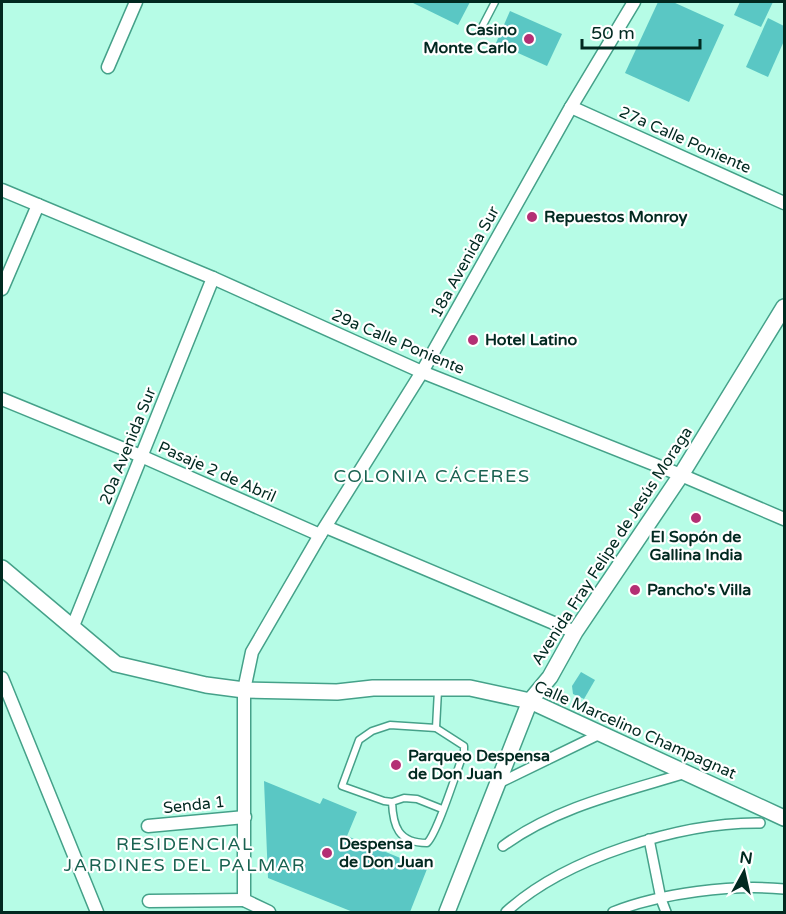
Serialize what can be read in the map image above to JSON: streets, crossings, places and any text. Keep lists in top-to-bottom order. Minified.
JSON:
{"streets":{"street":["27a Calle Poniente","18a Avenida Sur","29a Calle Poniente","20a Avenida Sur","Pasaje 2 de Abril","Avenida Fray Felipe de Jesús Moraga","Calle Marcelino Champagnat","Senda 1"]},"crossings":[["27a Calle Poniente","18a Avenida Sur"],["18a Avenida Sur","29a Calle Poniente"],["18a Avenida Sur","Pasaje 2 de Abril"],["18a Avenida Sur","Calle Marcelino Champagnat"],["18a Avenida Sur","Senda 1"],["29a Calle Poniente","20a Avenida Sur"],["29a Calle Poniente","Avenida Fray Felipe de Jesús Moraga"],["20a Avenida Sur","Pasaje 2 de Abril"],["20a Avenida Sur","Calle Marcelino Champagnat"],["Pasaje 2 de Abril","Avenida Fray Felipe de Jesús Moraga"],["Avenida Fray Felipe de Jesús Moraga","Calle Marcelino Champagnat"]],"districts":["COLONIA CÁCERES","RESIDENCIAL JARDINES DEL PALMAR"],"places":["Casino Monte Carlo","Repuestos Monroy","Hotel Latino","El Sopón de Gallina India","Pancho's Villa","Parqueo Despensa de Don Juan","Despensa de Don Juan"],"scale_bar":"50 m","north":"top"}
